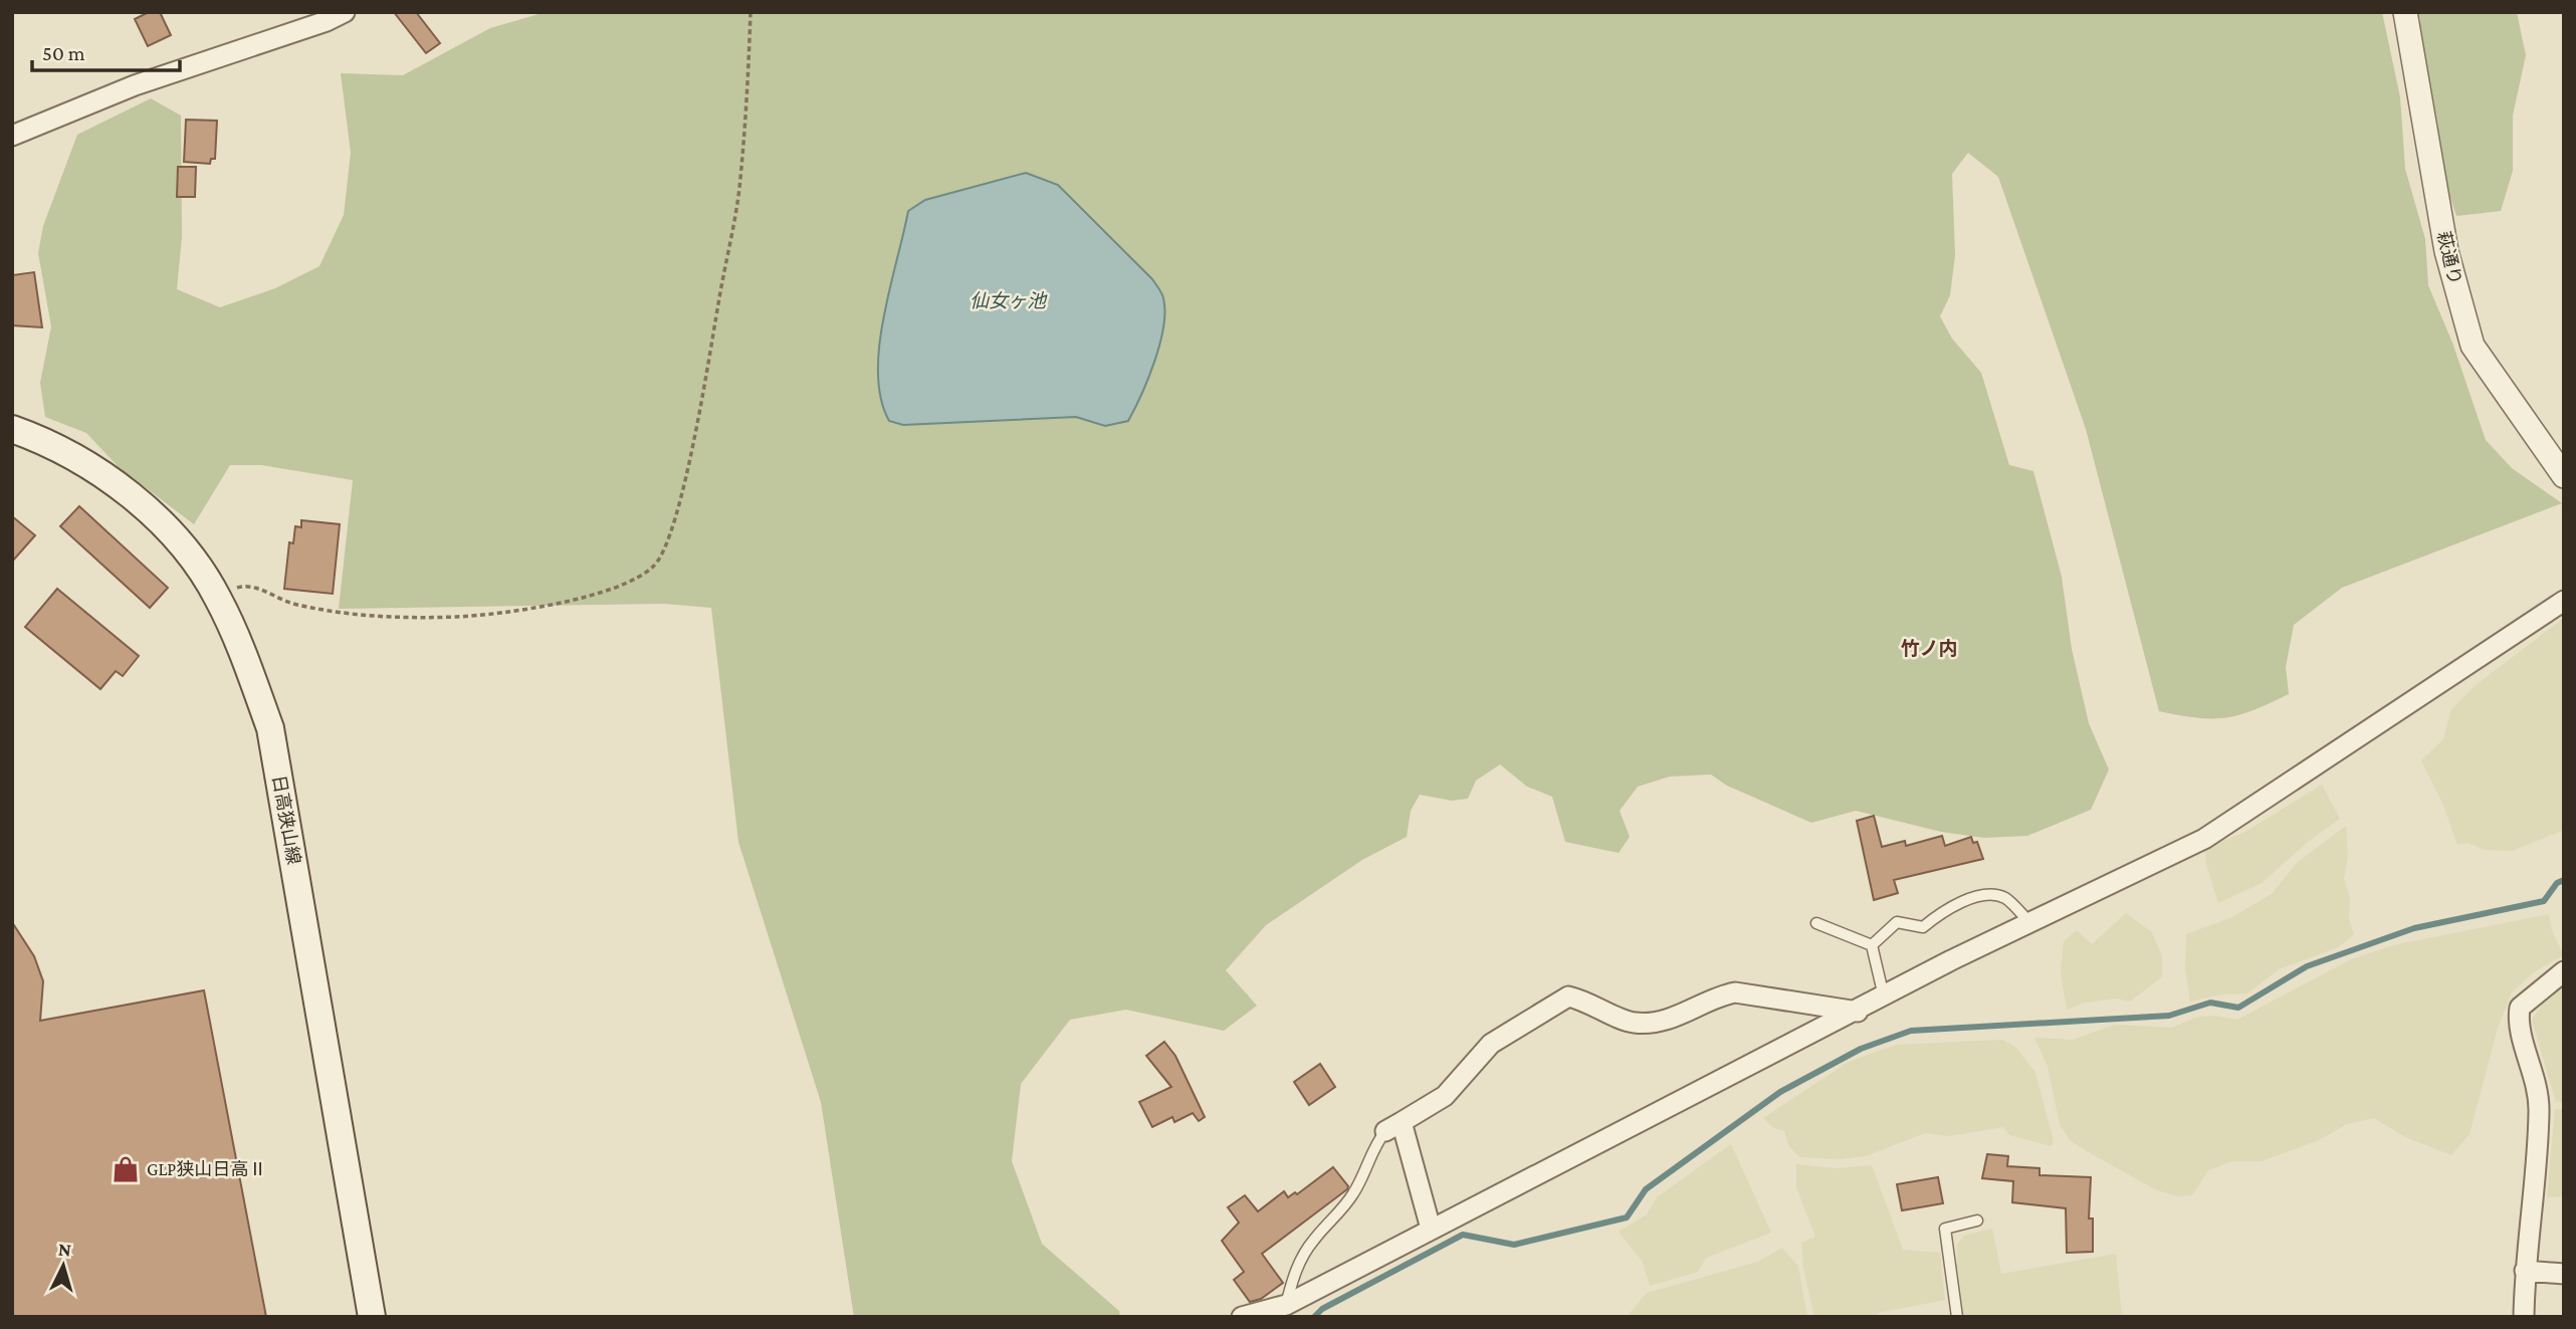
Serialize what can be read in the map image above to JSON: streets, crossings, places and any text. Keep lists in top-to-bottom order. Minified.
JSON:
{"streets":{"main road":["日高狭山線"],"street":["萩通り"]},"districts":["竹ノ内"],"water":["仙女ヶ池"],"places":{"shop":["GLP狭山日高Ⅱ"]},"scale_bar":"50 m","north":"top"}
